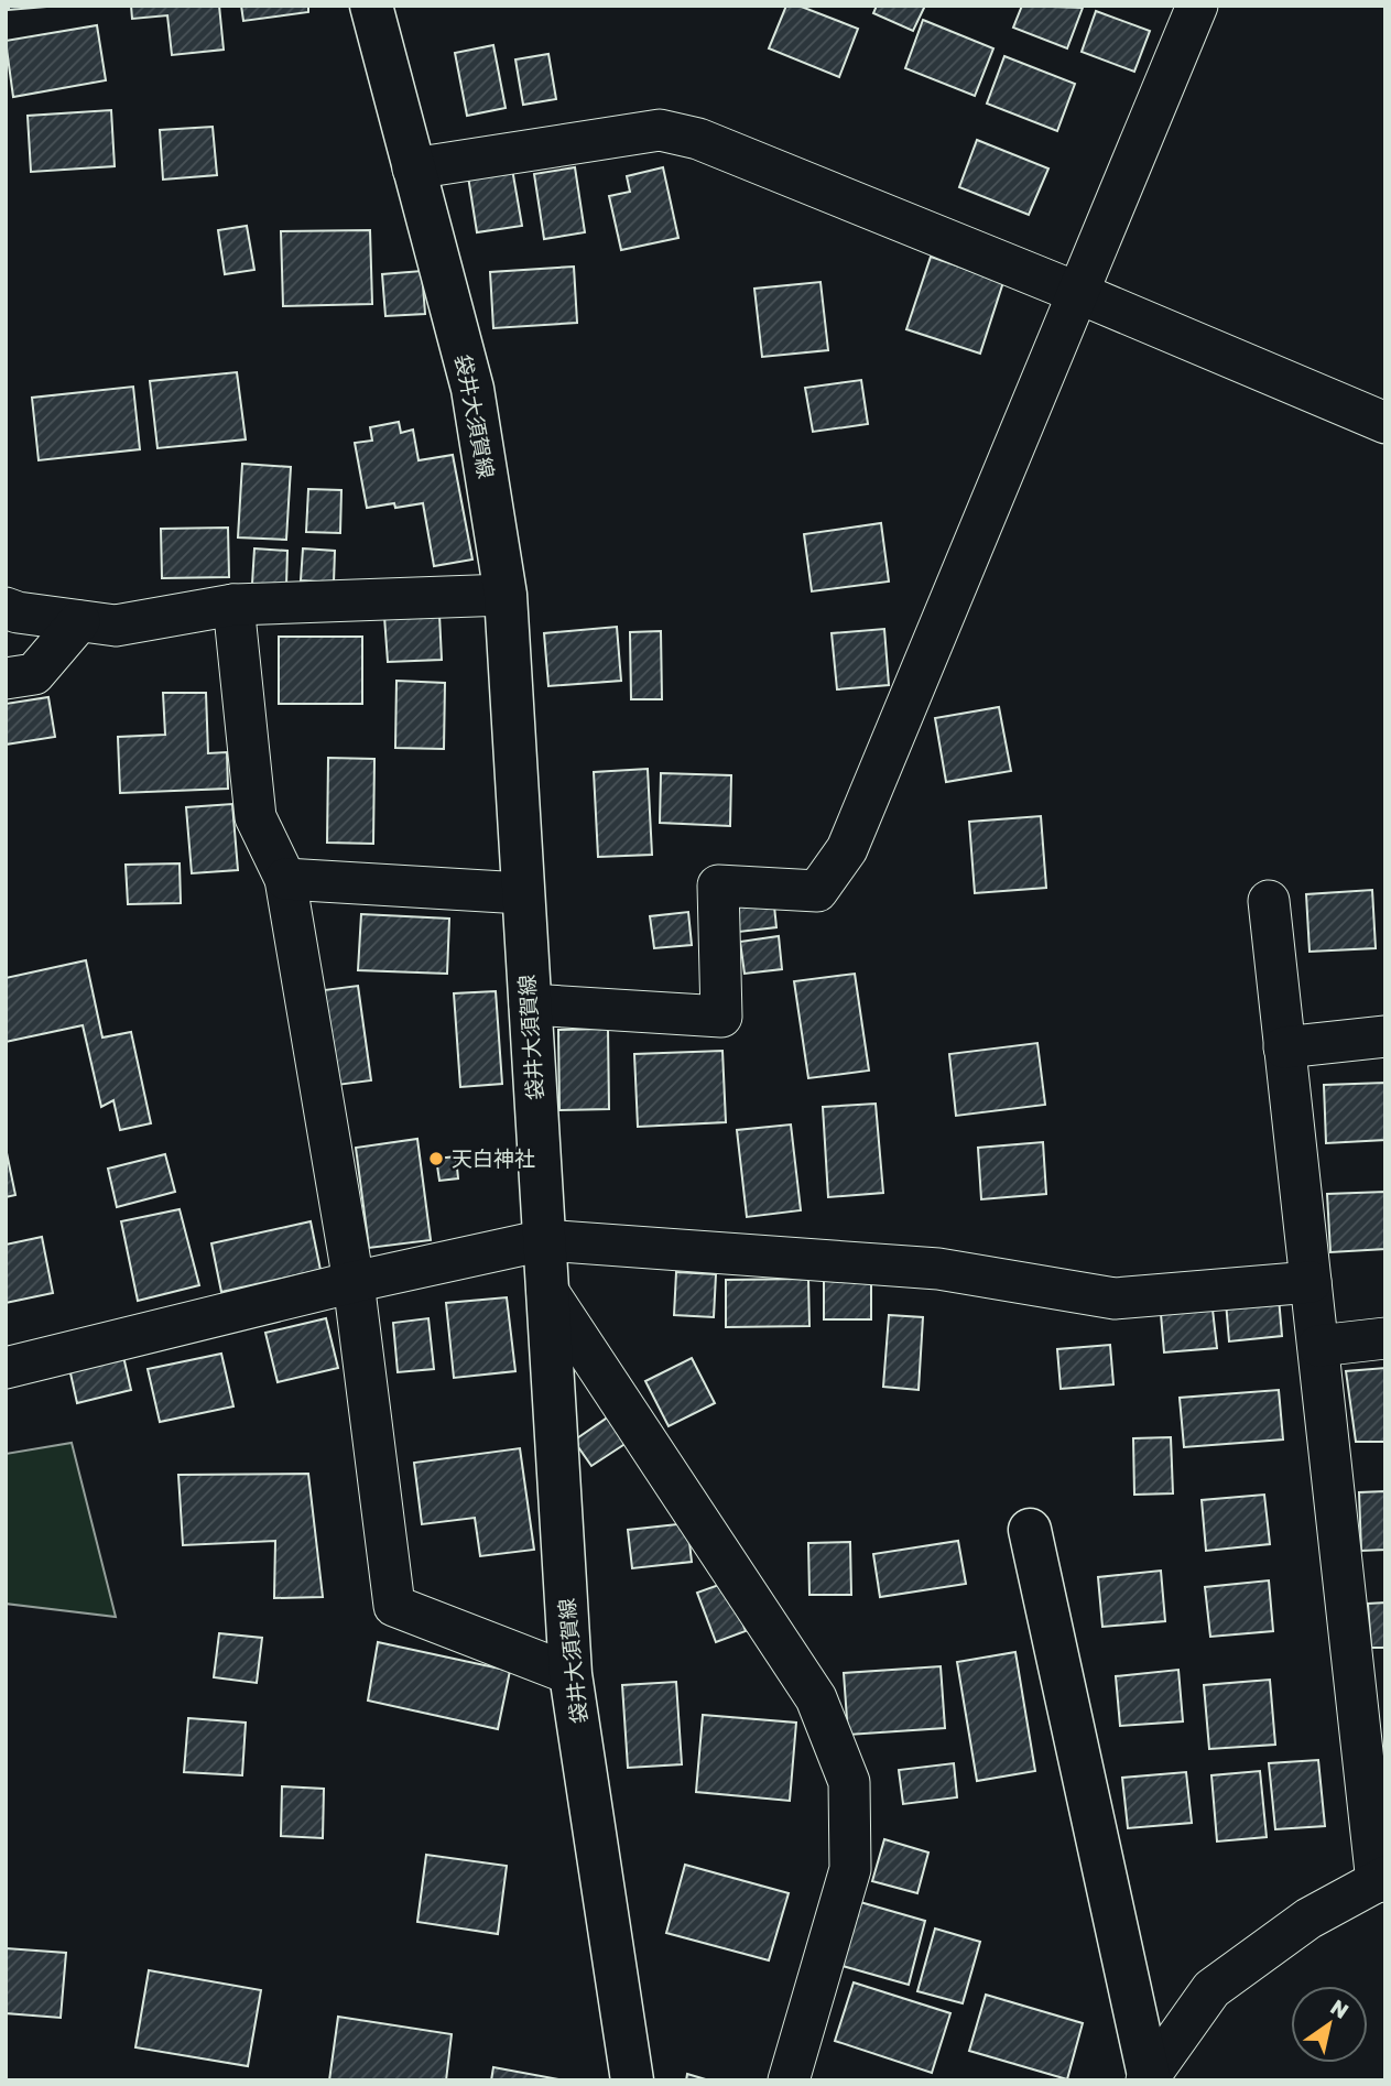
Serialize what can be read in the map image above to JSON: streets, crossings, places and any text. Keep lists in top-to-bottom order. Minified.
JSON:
{"streets":{"main road":["袋井大須賀線"]},"places":["天白神社"],"north":"top right"}
